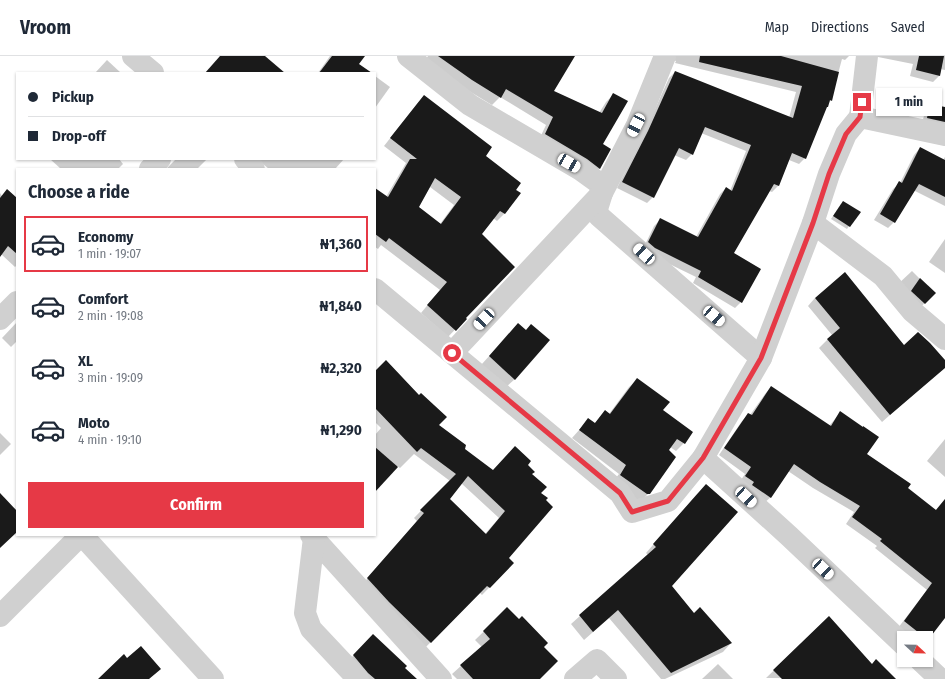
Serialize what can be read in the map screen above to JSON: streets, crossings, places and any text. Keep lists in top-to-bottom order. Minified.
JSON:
{"north":"right","page":{"header":"Vroom","nav":["Map","Directions","Saved"],"banner":["Pickup","Drop-off"],"bubble":"1 min","heading":"Choose a ride","list":[{"name":"Economy","note":"1 min · 19:07","value":"₦1,360"},{"name":"Comfort","note":"2 min · 19:08","value":"₦1,840"},{"name":"XL","note":"3 min · 19:09","value":"₦2,320"},{"name":"Moto","note":"4 min · 19:10","value":"₦1,290"}],"buttons":"Confirm"}}
